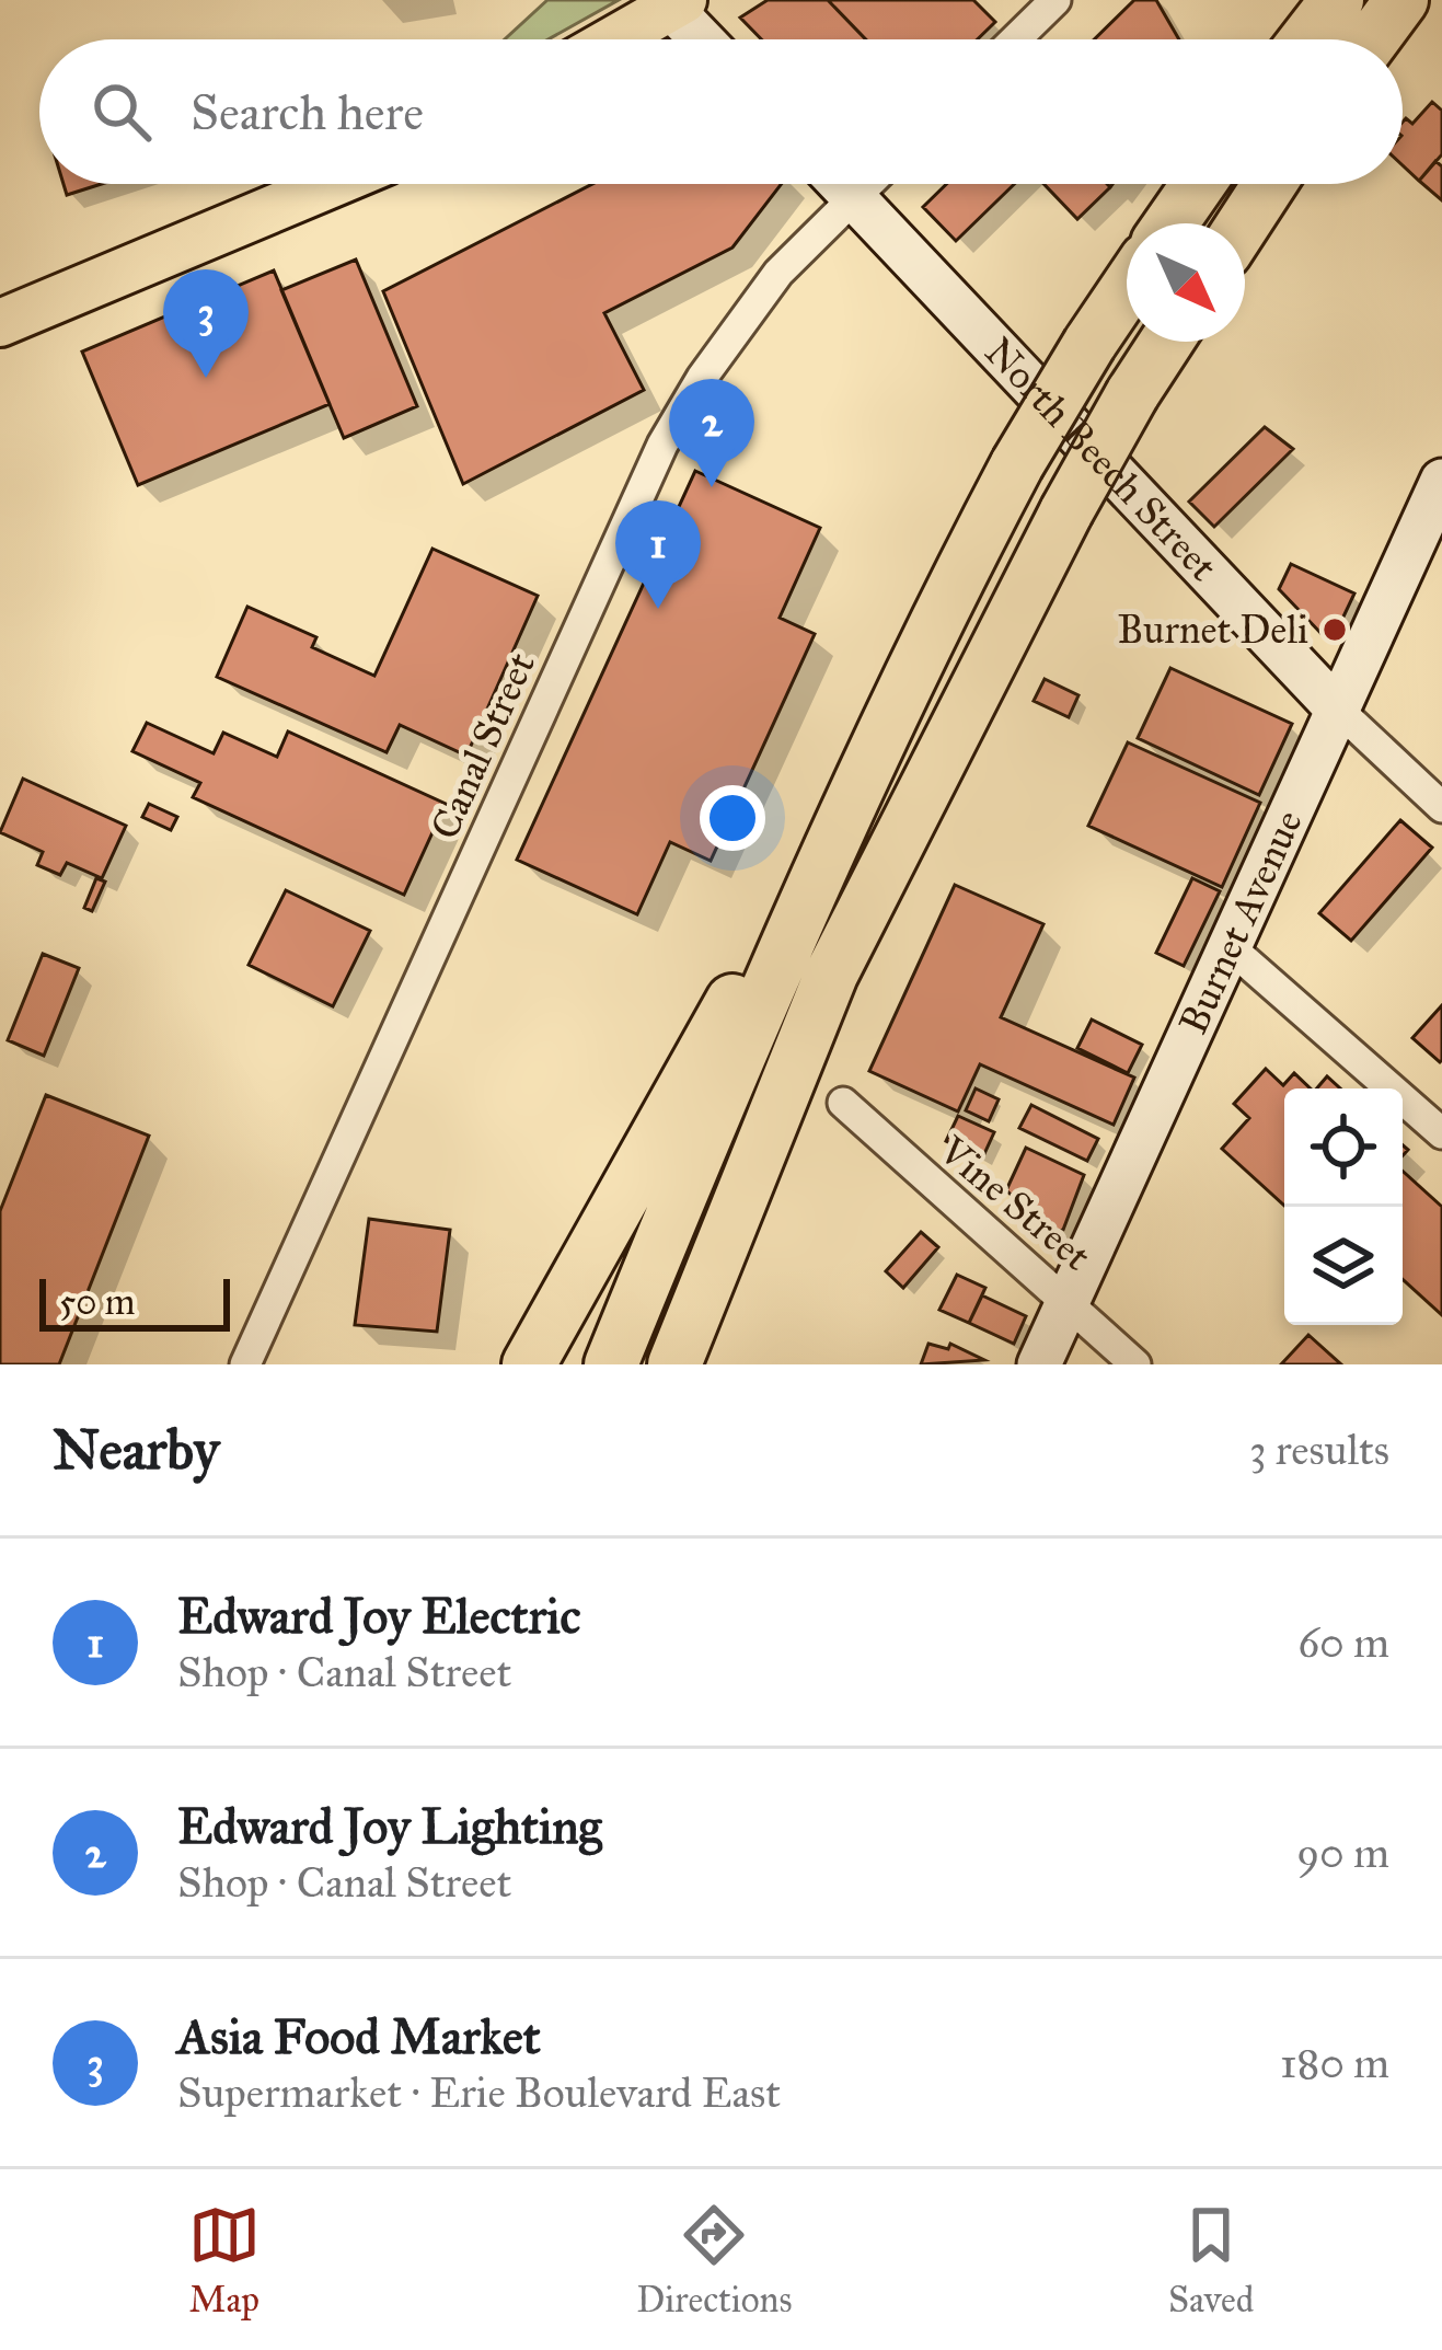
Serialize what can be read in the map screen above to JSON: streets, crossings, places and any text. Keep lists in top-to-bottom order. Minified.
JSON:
{"streets":{"street":["North Beech Street","Canal Street","Burnet Avenue","Vine Street"]},"crossings":[["North Beech Street","Canal Street"],["North Beech Street","Burnet Avenue"],["Burnet Avenue","Vine Street"]],"places":["Burnet Deli"],"scale_bar":"50 m","north":"bottom right","page":{"search":"Search here","pins":["3","2","1"],"scale":"50 m","heading":["Nearby","3 results"],"list":[{"mark":"1","name":"Edward Joy Electric","note":"Shop · Canal Street","value":"60 m"},{"mark":"2","name":"Edward Joy Lighting","note":"Shop · Canal Street","value":"90 m"},{"mark":"3","name":"Asia Food Market","note":"Supermarket · Erie Boulevard East","value":"180 m"}],"nav":["Map","Directions","Saved"]}}
